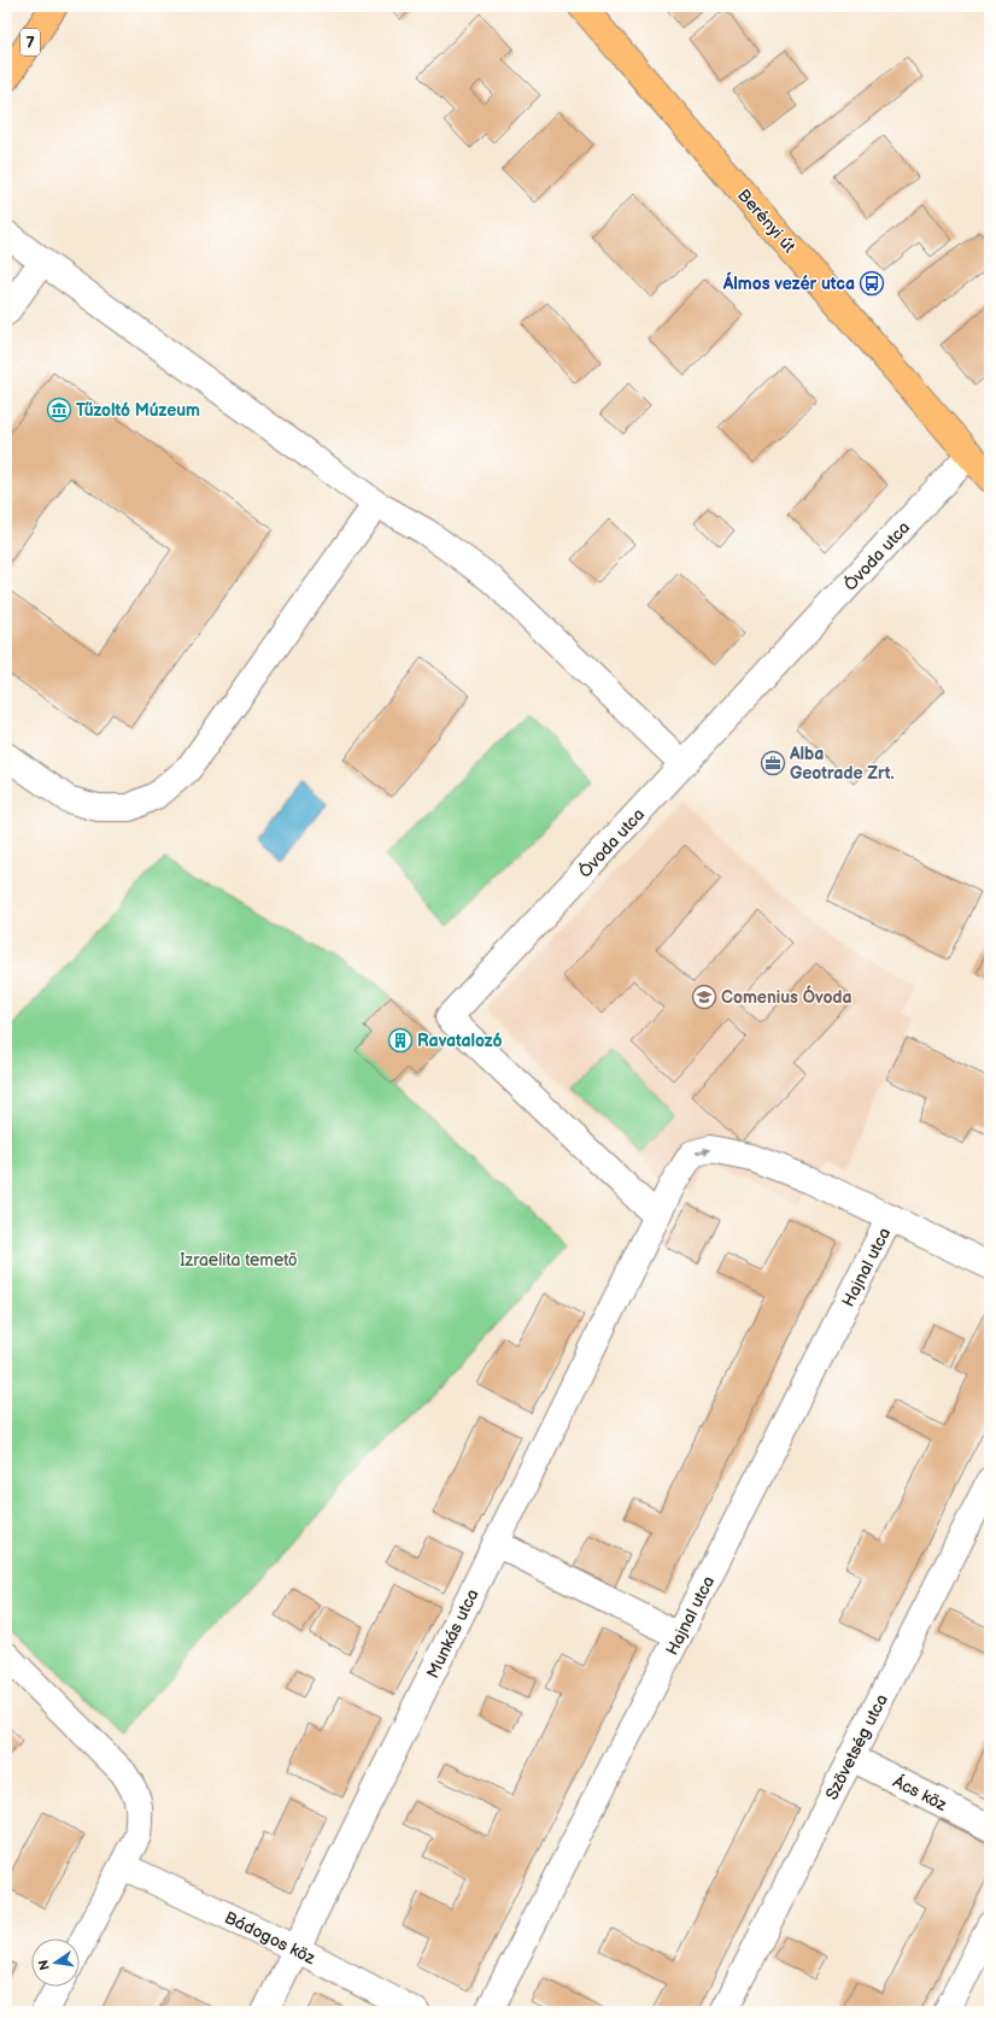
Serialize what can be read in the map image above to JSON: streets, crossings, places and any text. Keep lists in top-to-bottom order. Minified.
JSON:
{"streets":{"main road":["7","Berényi út"],"street":["Óvoda utca","Hajnal utca","Munkás utca","Szövetség utca","Ács köz","Bádogos köz"]},"crossings":[["Berényi út","Óvoda utca"],["Óvoda utca","Munkás utca"],["Hajnal utca","Munkás utca"],["Munkás utca","Bádogos köz"],["Szövetség utca","Ács köz"]],"parks":["Izraelita temető"],"places":{"bus stop":["Álmos vezér utca"],"museum":["Tűzoltó Múzeum"],"office":["Alba Geotrade Zrt."],"school or university":["Comenius Óvoda"],"building":["Ravatalozó"]},"north":"left"}
